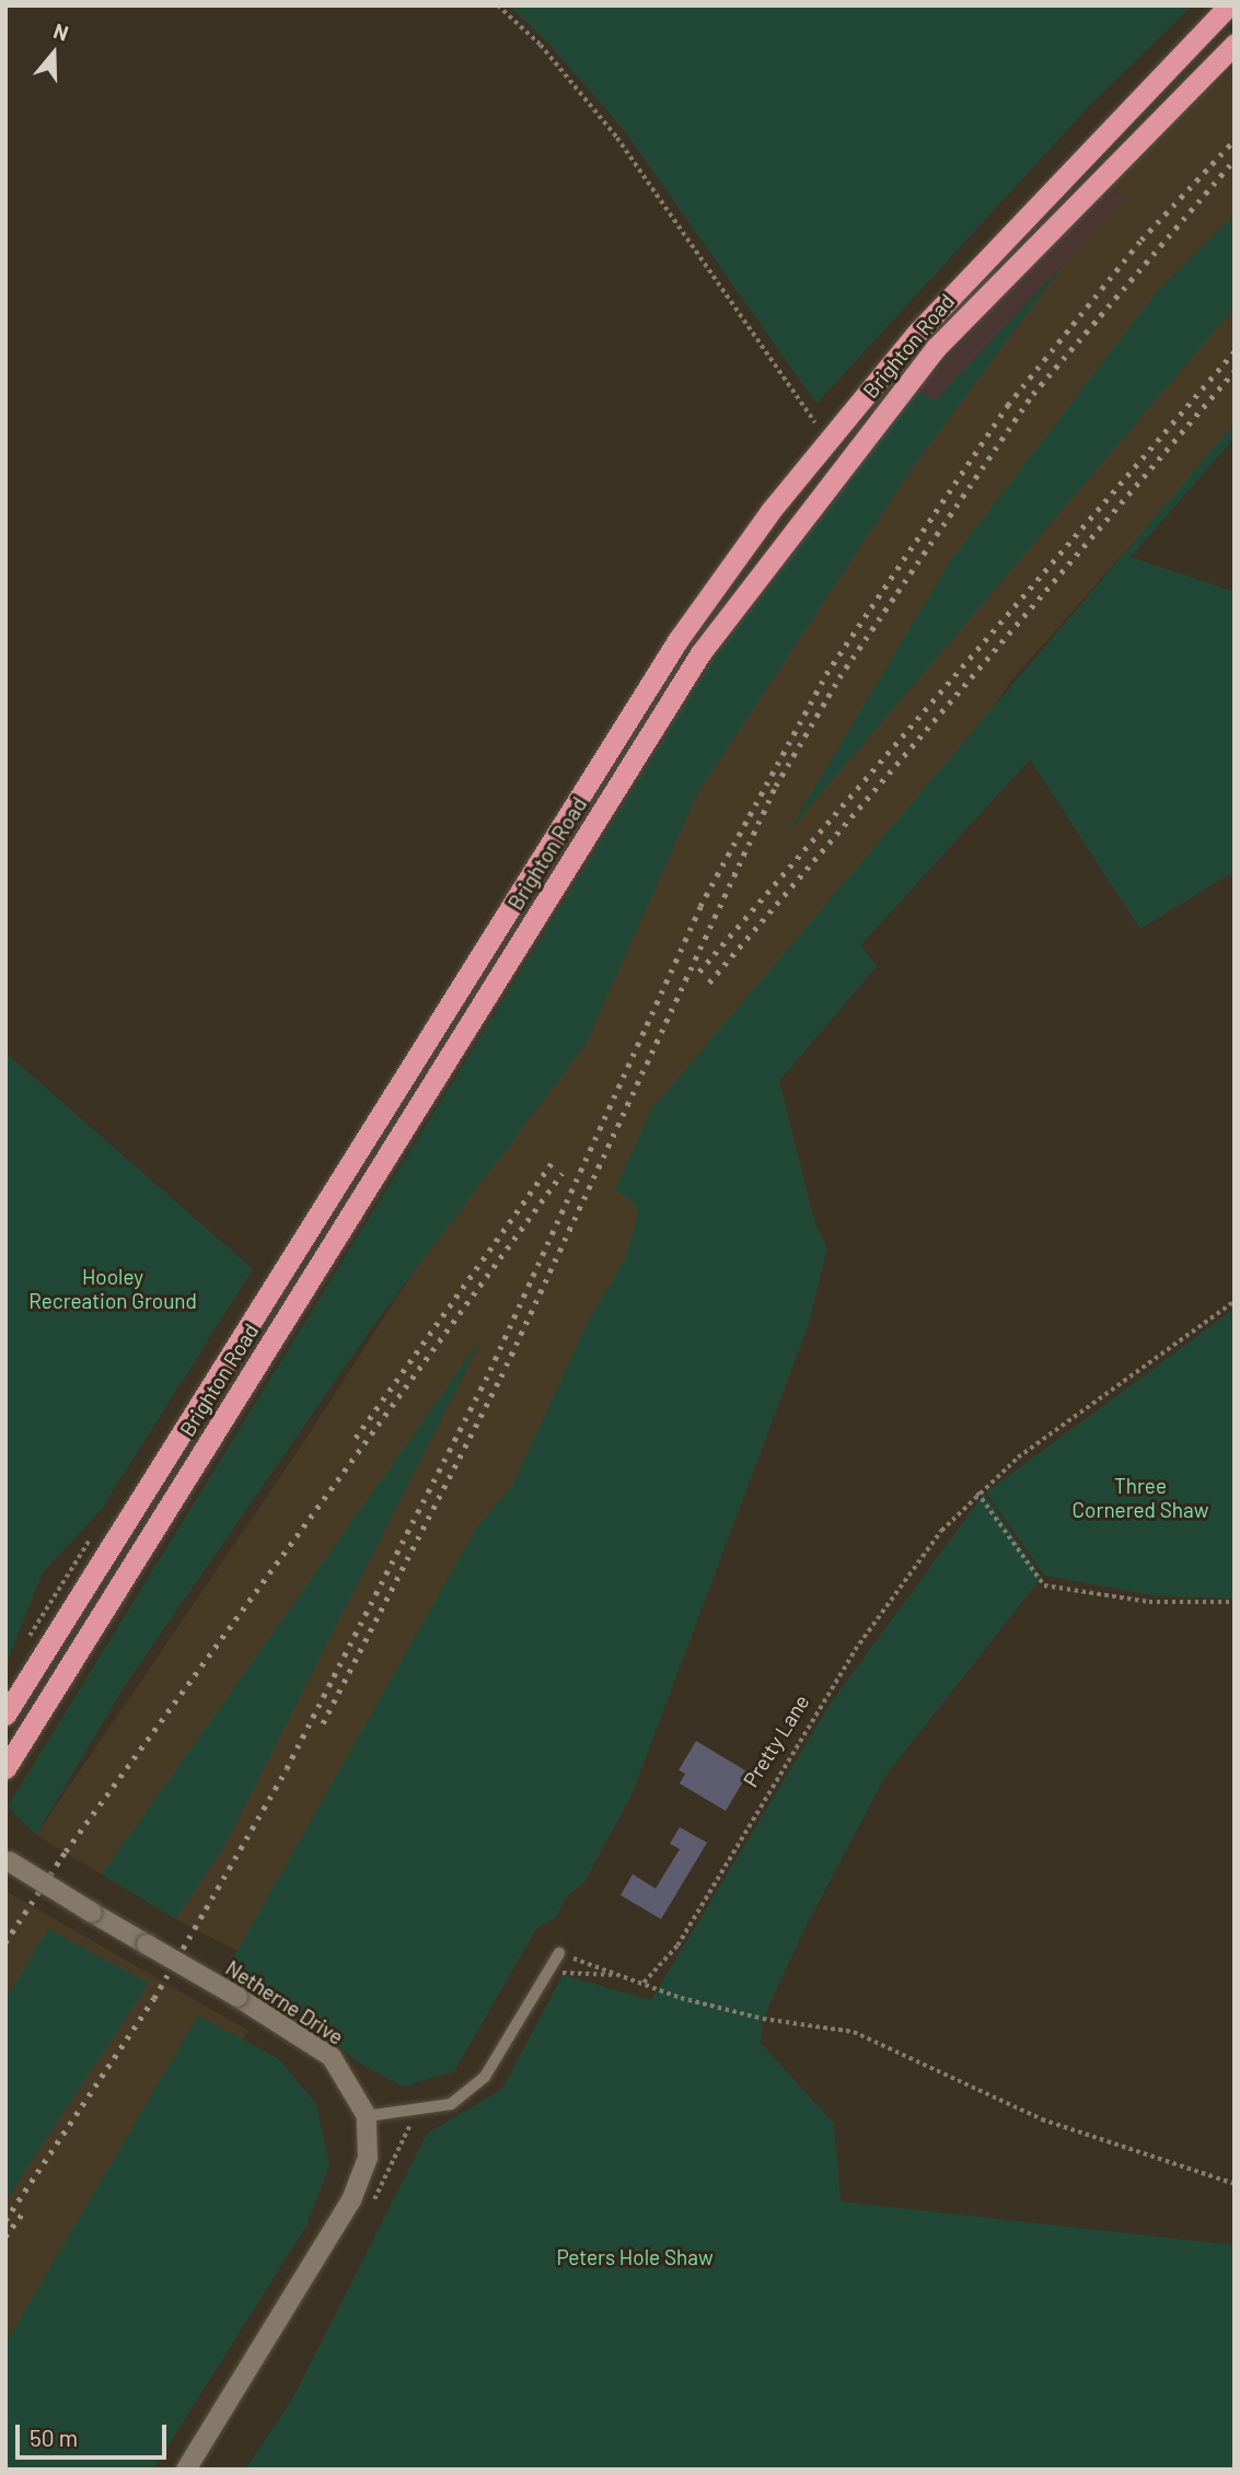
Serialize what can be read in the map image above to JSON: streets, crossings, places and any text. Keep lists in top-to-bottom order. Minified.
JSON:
{"streets":{"highway":["Brighton Road"],"street":["Netherne Drive"],"path":["Pretty Lane"]},"parks":["Hooley Recreation Ground","Three Cornered Shaw","Peters Hole Shaw"],"scale_bar":"50 m","north":"top"}
